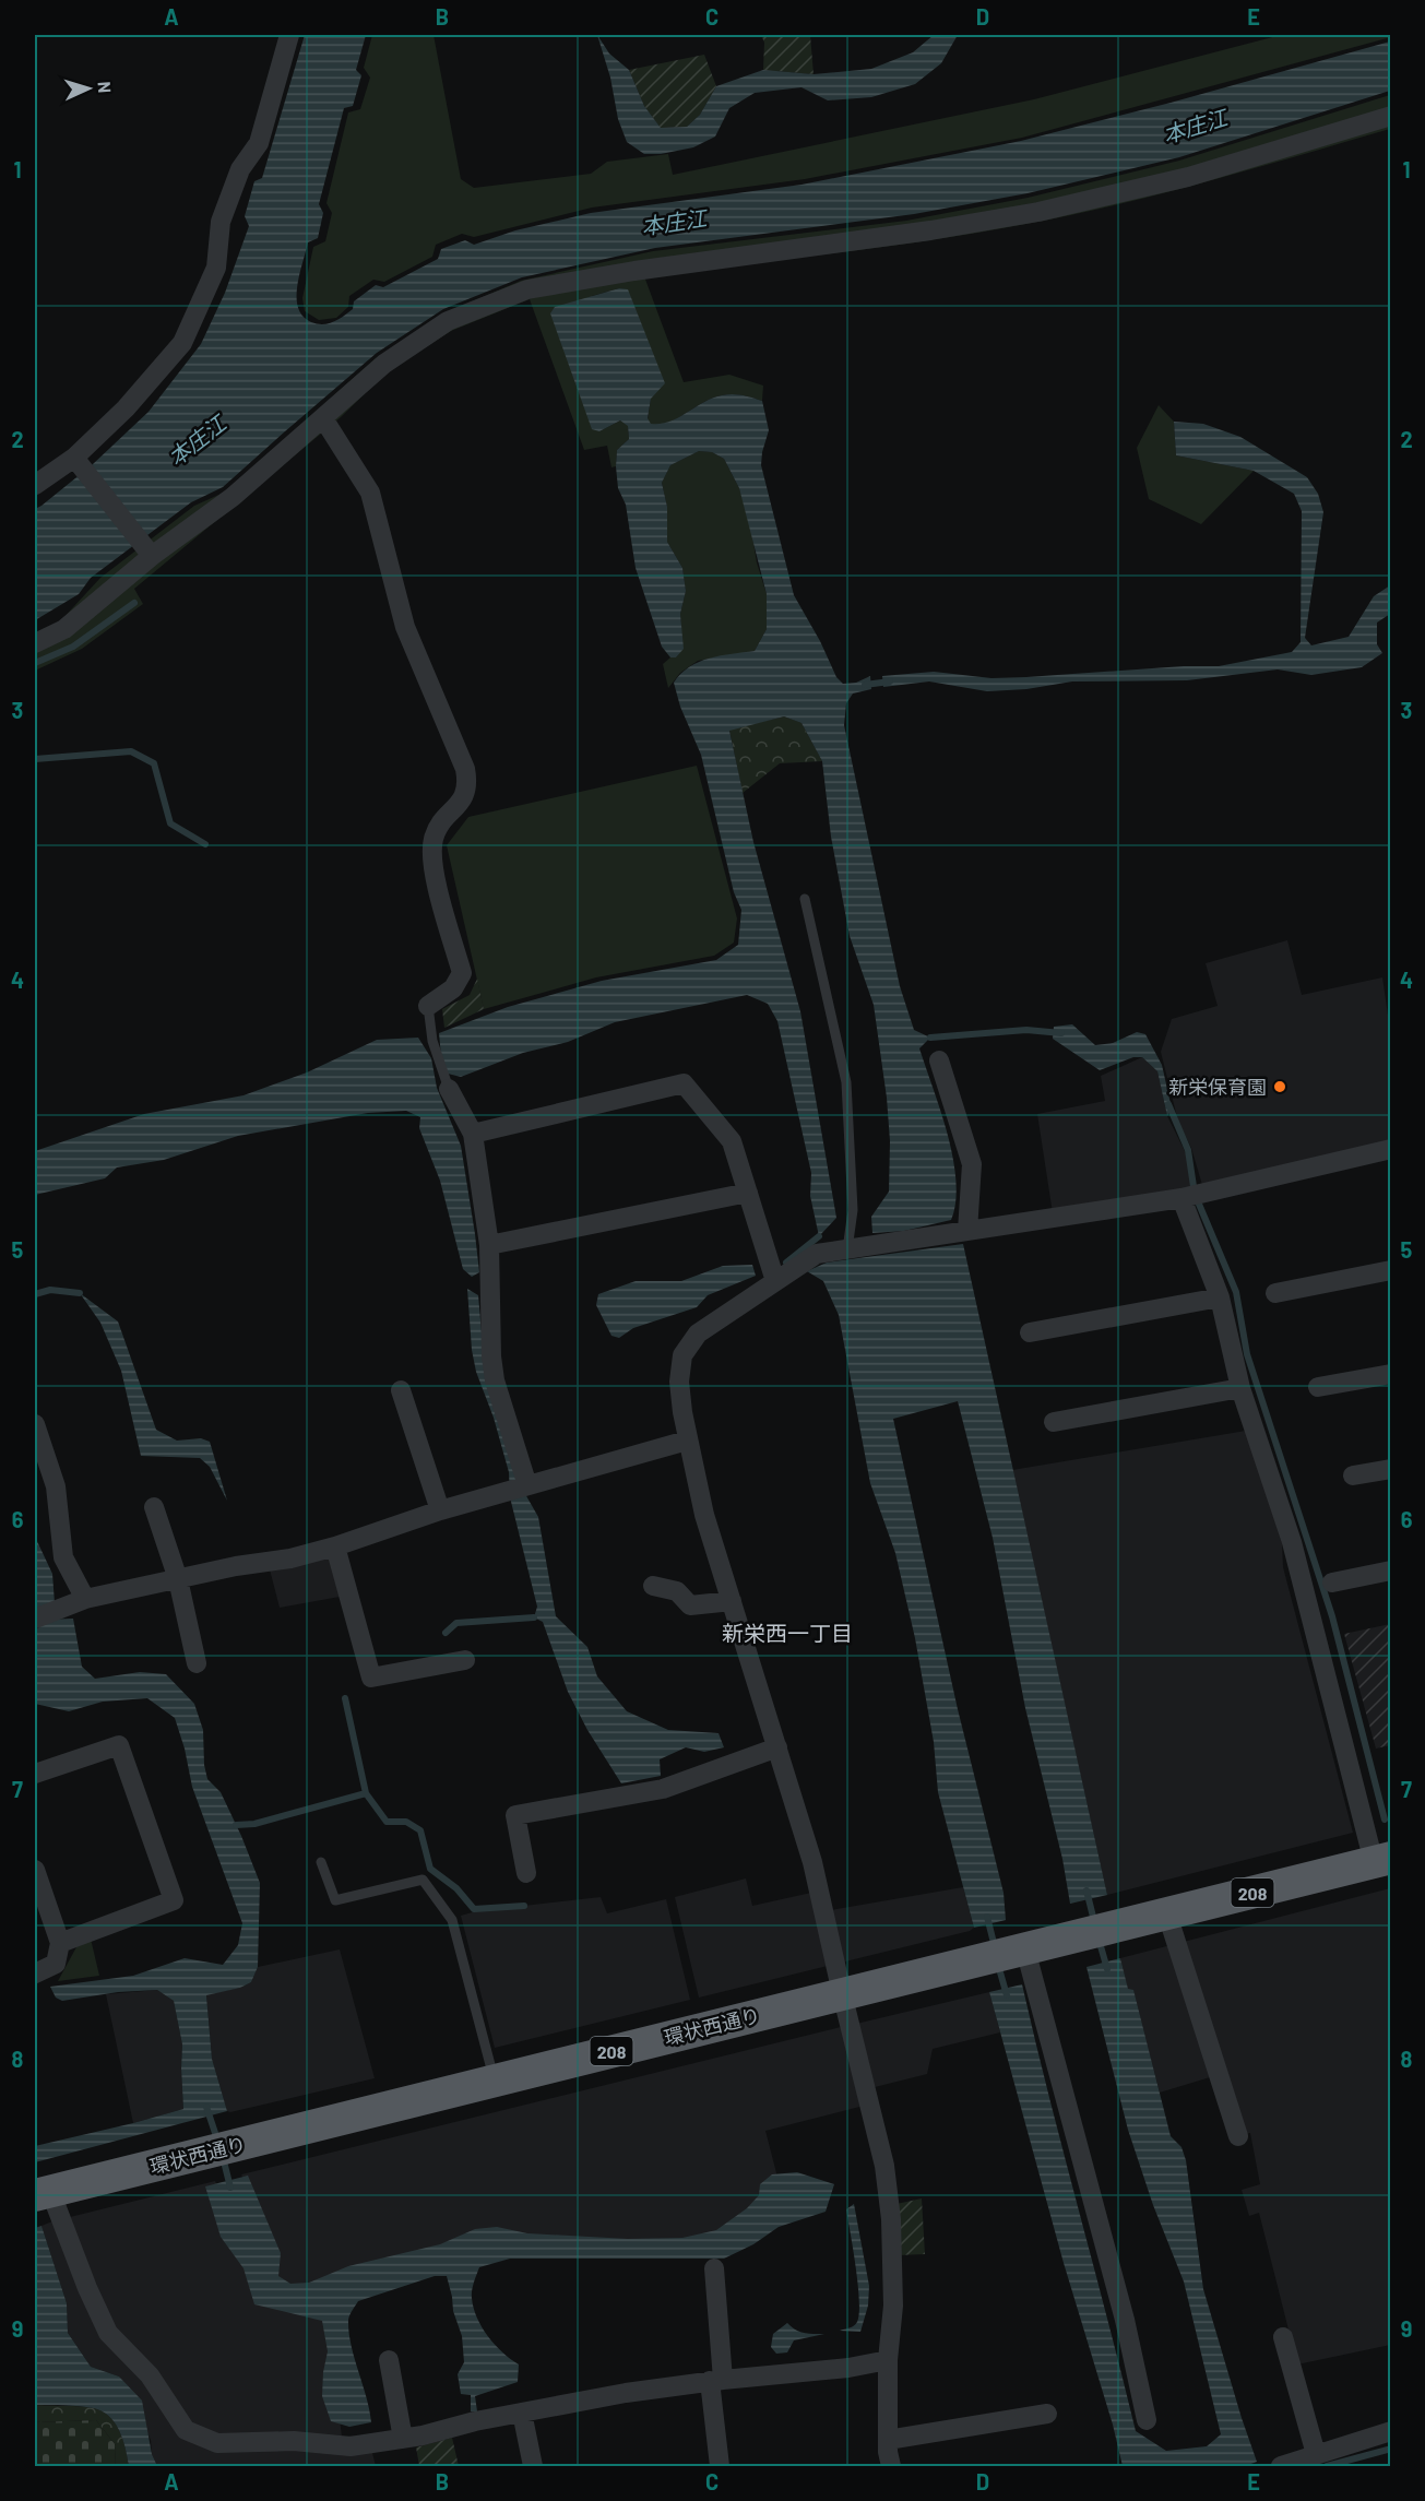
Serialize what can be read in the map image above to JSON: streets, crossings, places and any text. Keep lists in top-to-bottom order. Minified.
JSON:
{"streets":{"highway":["208","環状西通り"]},"districts":["新栄西一丁目"],"water":["本庄江"],"places":["新栄保育園"],"north":"right","grid":{"columns":["A","B","C","D","E"],"rows":["1","2","3","4","5","6","7","8","9"]}}
